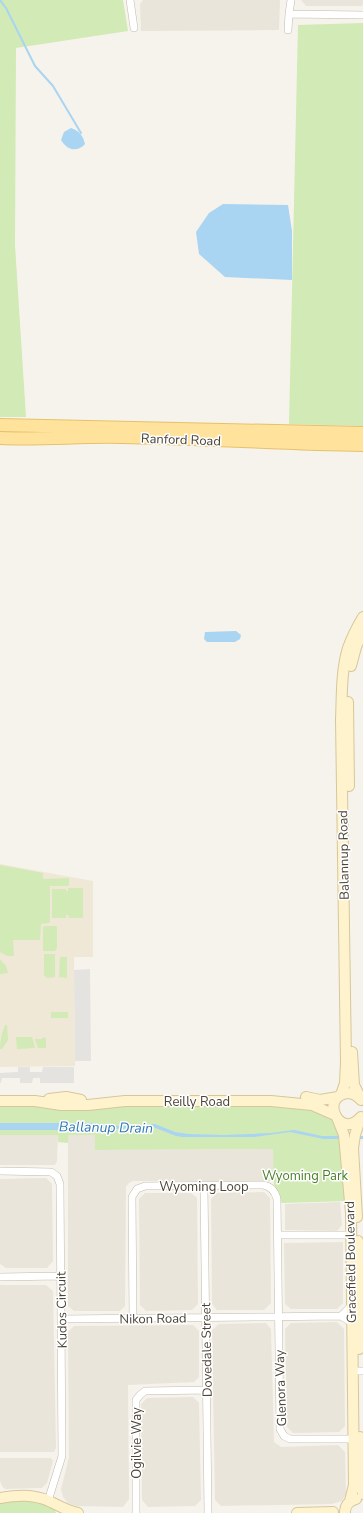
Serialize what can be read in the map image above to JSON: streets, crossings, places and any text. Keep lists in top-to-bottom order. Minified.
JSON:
{"streets":{"main road":["Ranford Road"],"street":["Balannup Road","Reilly Road","Wyoming Loop","Gracefield Boulevard","Kudos Circuit","Nikon Road","Dovedale Street","Glenora Way","Ogilvie Way"]},"crossings":[["Balannup Road","Reilly Road"],["Balannup Road","Gracefield Boulevard"],["Reilly Road","Gracefield Boulevard"],["Wyoming Loop","Nikon Road"],["Wyoming Loop","Dovedale Street"],["Wyoming Loop","Glenora Way"],["Gracefield Boulevard","Glenora Way"],["Kudos Circuit","Nikon Road"],["Nikon Road","Dovedale Street"],["Nikon Road","Glenora Way"],["Dovedale Street","Ogilvie Way"]],"water":["Ballanup Drain"],"parks":["Wyoming Park"]}
